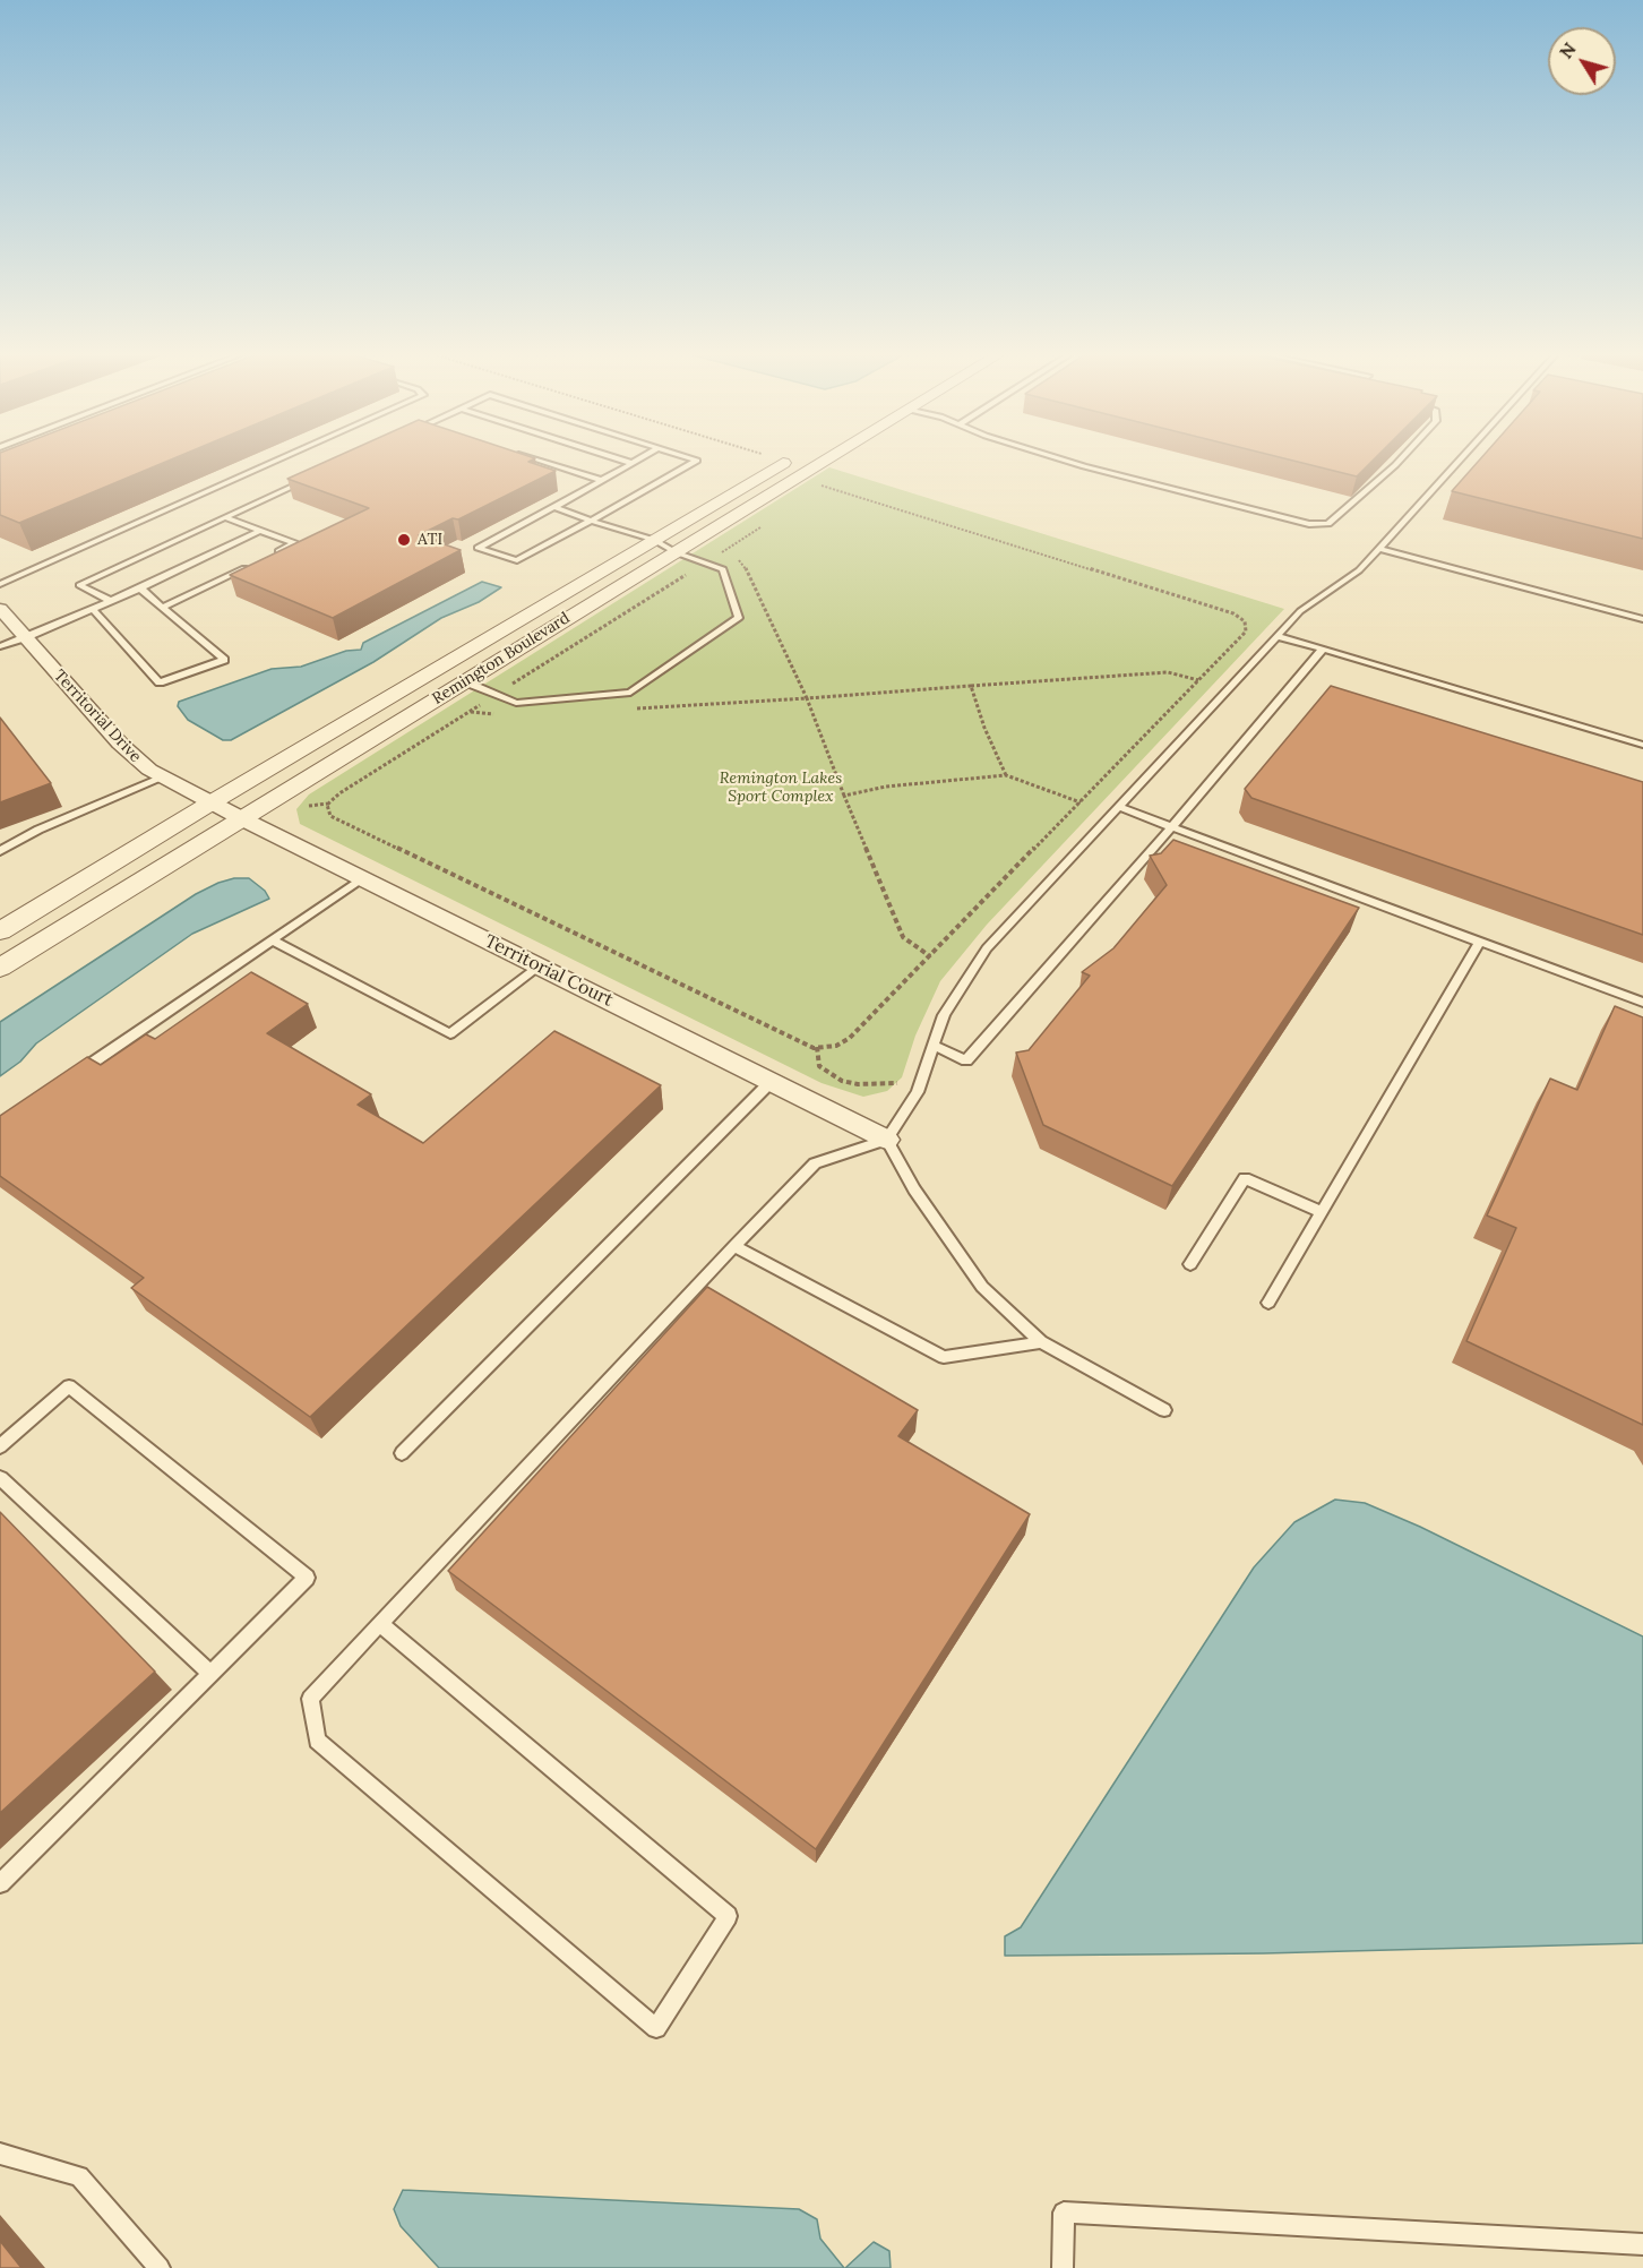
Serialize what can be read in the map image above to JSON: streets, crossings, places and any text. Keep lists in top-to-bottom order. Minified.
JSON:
{"streets":{"street":["Remington Boulevard","Territorial Drive","Territorial Court"]},"crossings":[["Remington Boulevard","Territorial Drive"],["Remington Boulevard","Territorial Court"],["Territorial Drive","Territorial Court"]],"parks":["Remington Lakes Sport Complex"],"places":["ATI"],"north":"top left"}
